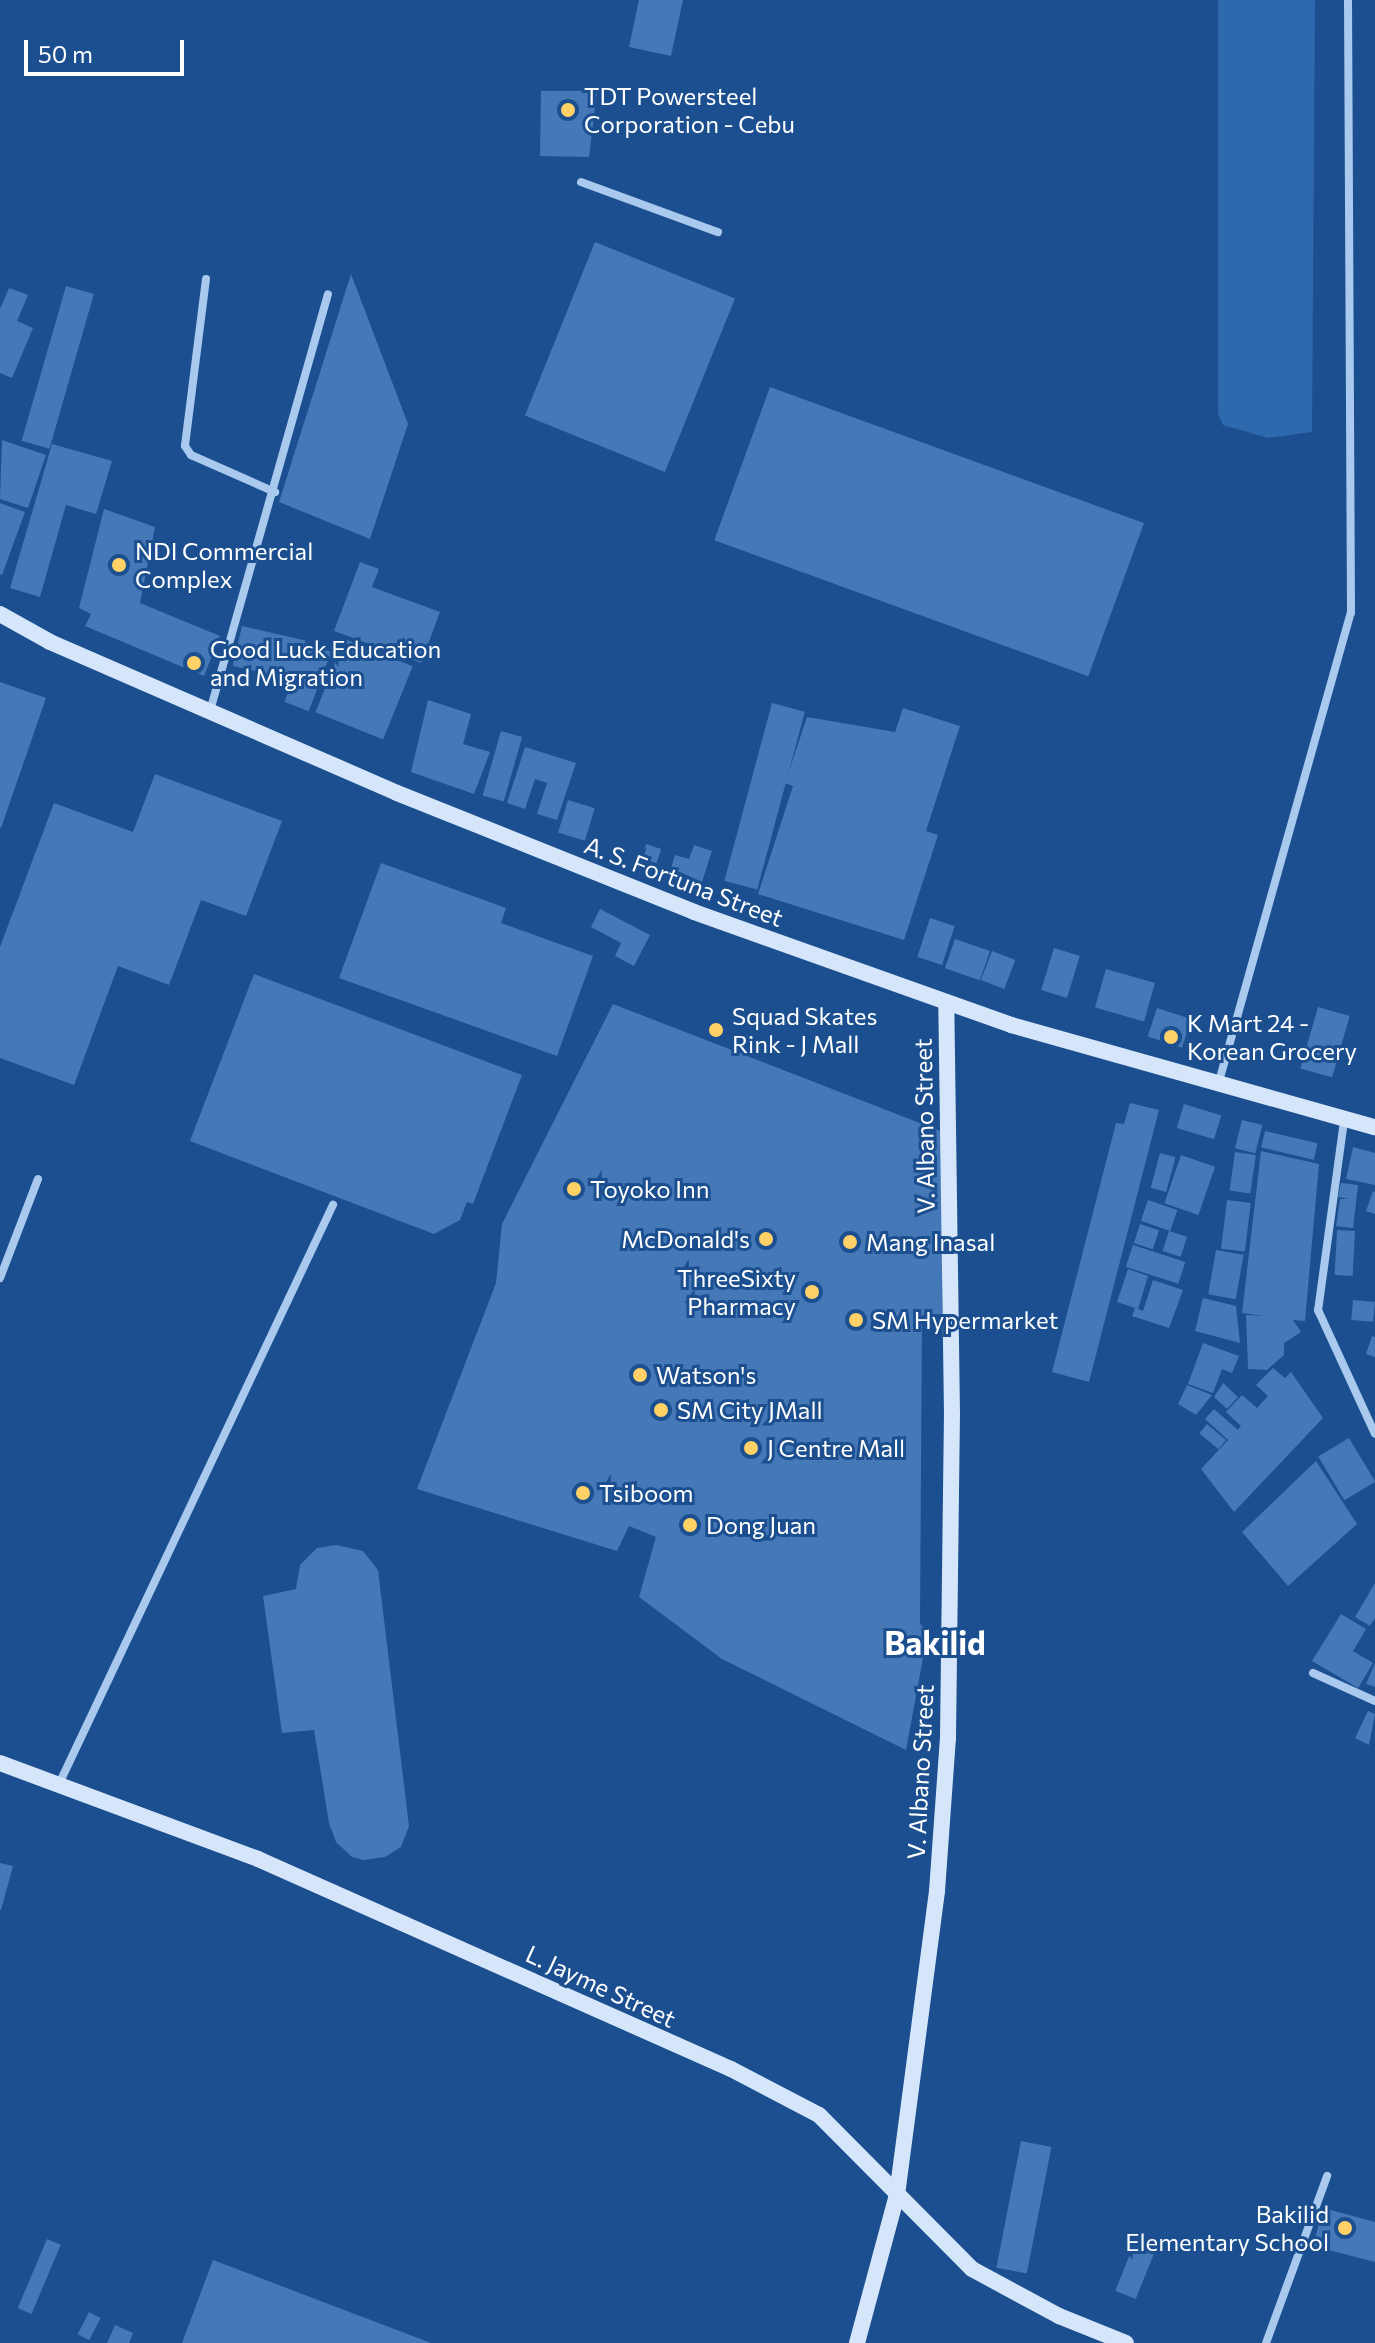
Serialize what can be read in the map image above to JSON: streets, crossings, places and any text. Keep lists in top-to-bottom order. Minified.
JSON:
{"streets":{"street":["A. S. Fortuna Street","V. Albano Street","L. Jayme Street"]},"crossings":[["A. S. Fortuna Street","V. Albano Street"],["V. Albano Street","L. Jayme Street"]],"districts":["Bakilid"],"places":["TDT Powersteel Corporation - Cebu","NDI Commercial Complex","Good Luck Education and Migration","Squad Skates Rink - J Mall","K Mart 24 - Korean Grocery","Toyoko Inn","McDonald's","Mang Inasal","ThreeSixty Pharmacy","SM Hypermarket","Watson's","SM City JMall","J Centre Mall","Tsiboom","Dong Juan","Bakilid Elementary School"],"scale_bar":"50 m"}
